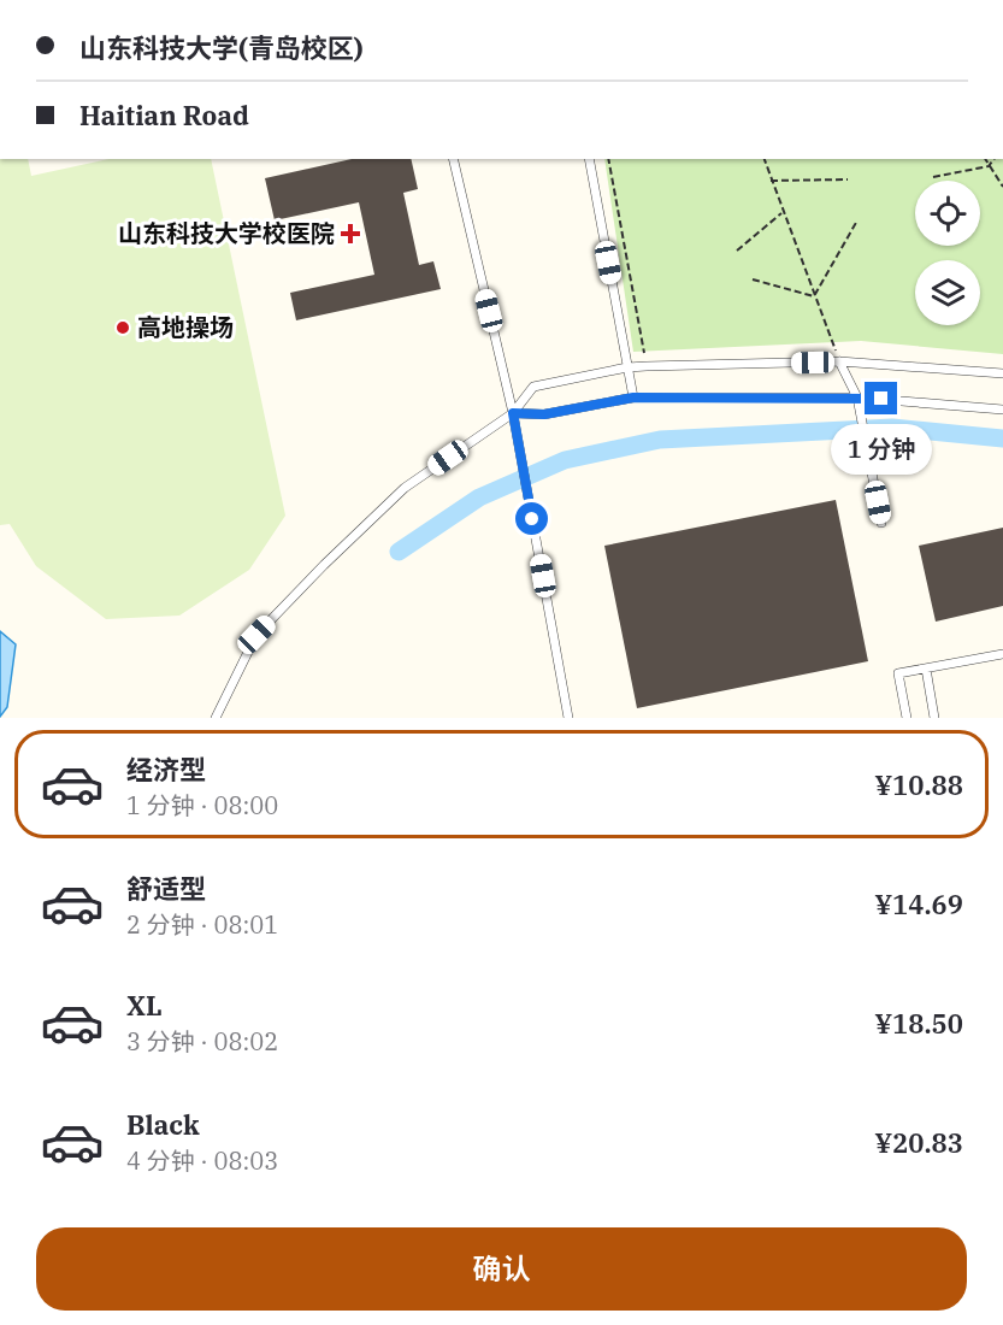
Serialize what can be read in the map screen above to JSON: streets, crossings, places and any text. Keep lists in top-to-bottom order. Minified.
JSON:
{"places":{"health":["山东科技大学校医院"],"other":["高地操场"]},"page":{"banner":["山东科技大学(青岛校区)","Haitian Road"],"bubble":"1 分钟","list":[{"name":"经济型","note":"1 分钟 · 08:00","value":"¥10.88"},{"name":"舒适型","note":"2 分钟 · 08:01","value":"¥14.69"},{"name":"XL","note":"3 分钟 · 08:02","value":"¥18.50"},{"name":"Black","note":"4 分钟 · 08:03","value":"¥20.83"}],"buttons":"确认"}}
